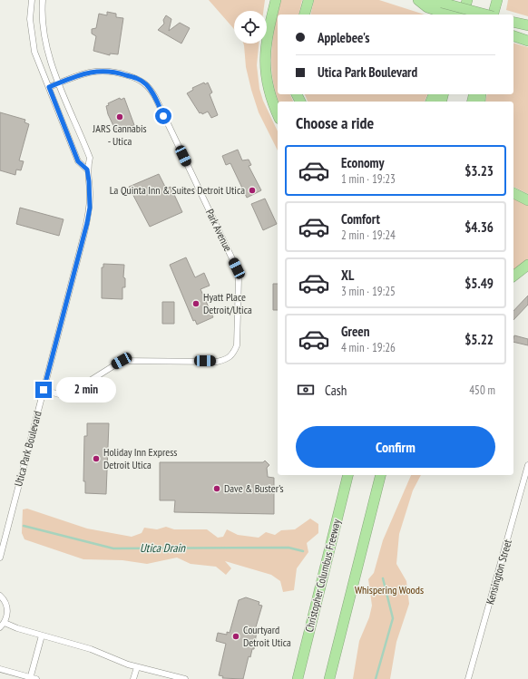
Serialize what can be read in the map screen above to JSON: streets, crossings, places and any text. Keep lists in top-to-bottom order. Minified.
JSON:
{"streets":{"highway":["Christopher Columbus Freeway"],"street":["Park Avenue","Utica Park Boulevard","Kensington Street"]},"crossings":[["Park Avenue","Utica Park Boulevard"]],"water":["Utica Drain"],"parks":["Whispering Woods"],"places":["JARS Cannabis - Utica","La Quinta Inn & Suites Detroit Utica","Hyatt Place Detroit/Utica","Holiday Inn Express Detroit Utica","Dave & Buster's","Courtyard Detroit Utica"],"page":{"banner":["Applebee's","Utica Park Boulevard"],"heading":"Choose a ride","list":[{"name":"Economy","note":"1 min · 19:23","value":"$3.23"},{"name":"Comfort","note":"2 min · 19:24","value":"$4.36"},{"name":"XL","note":"3 min · 19:25","value":"$5.49"},{"name":"Green","note":"4 min · 19:26","value":"$5.22"}],"pay":["Cash","450 m"],"bubble":"2 min","buttons":"Confirm"}}
